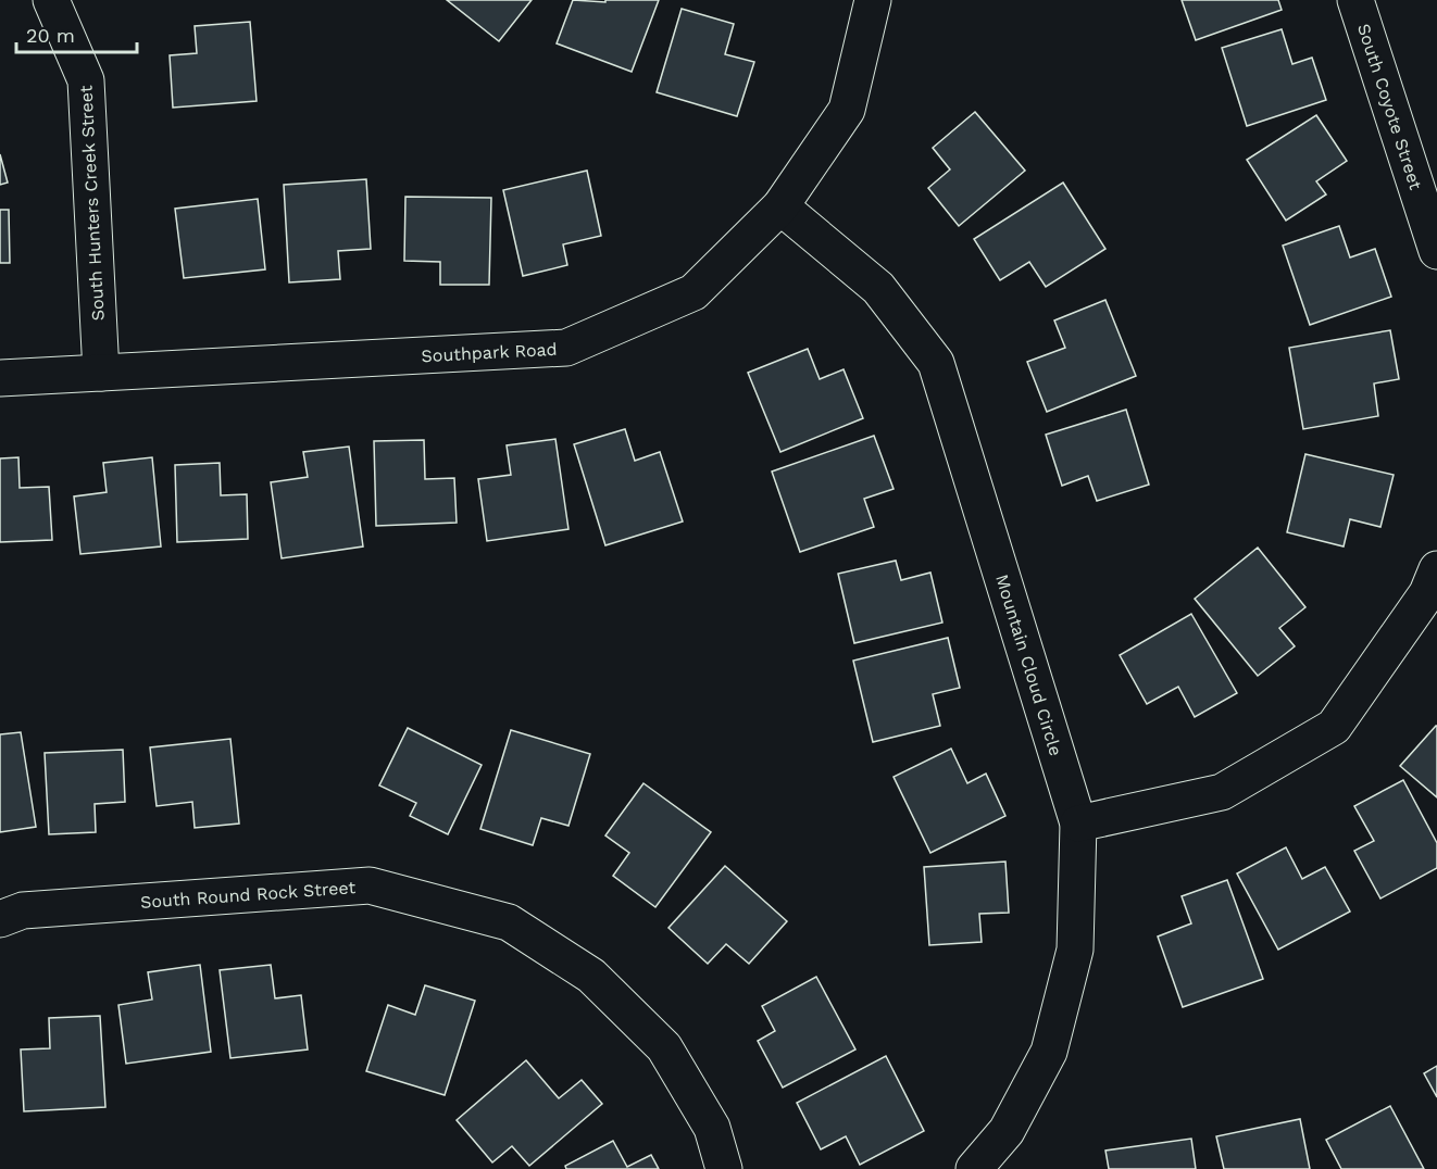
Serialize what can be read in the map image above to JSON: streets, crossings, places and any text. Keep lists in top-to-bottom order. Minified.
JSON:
{"streets":{"street":["South Coyote Street","South Hunters Creek Street","Southpark Road","Mountain Cloud Circle","South Round Rock Street"]},"crossings":[["South Hunters Creek Street","Southpark Road"],["Southpark Road","Mountain Cloud Circle"]],"scale_bar":"20 m"}
